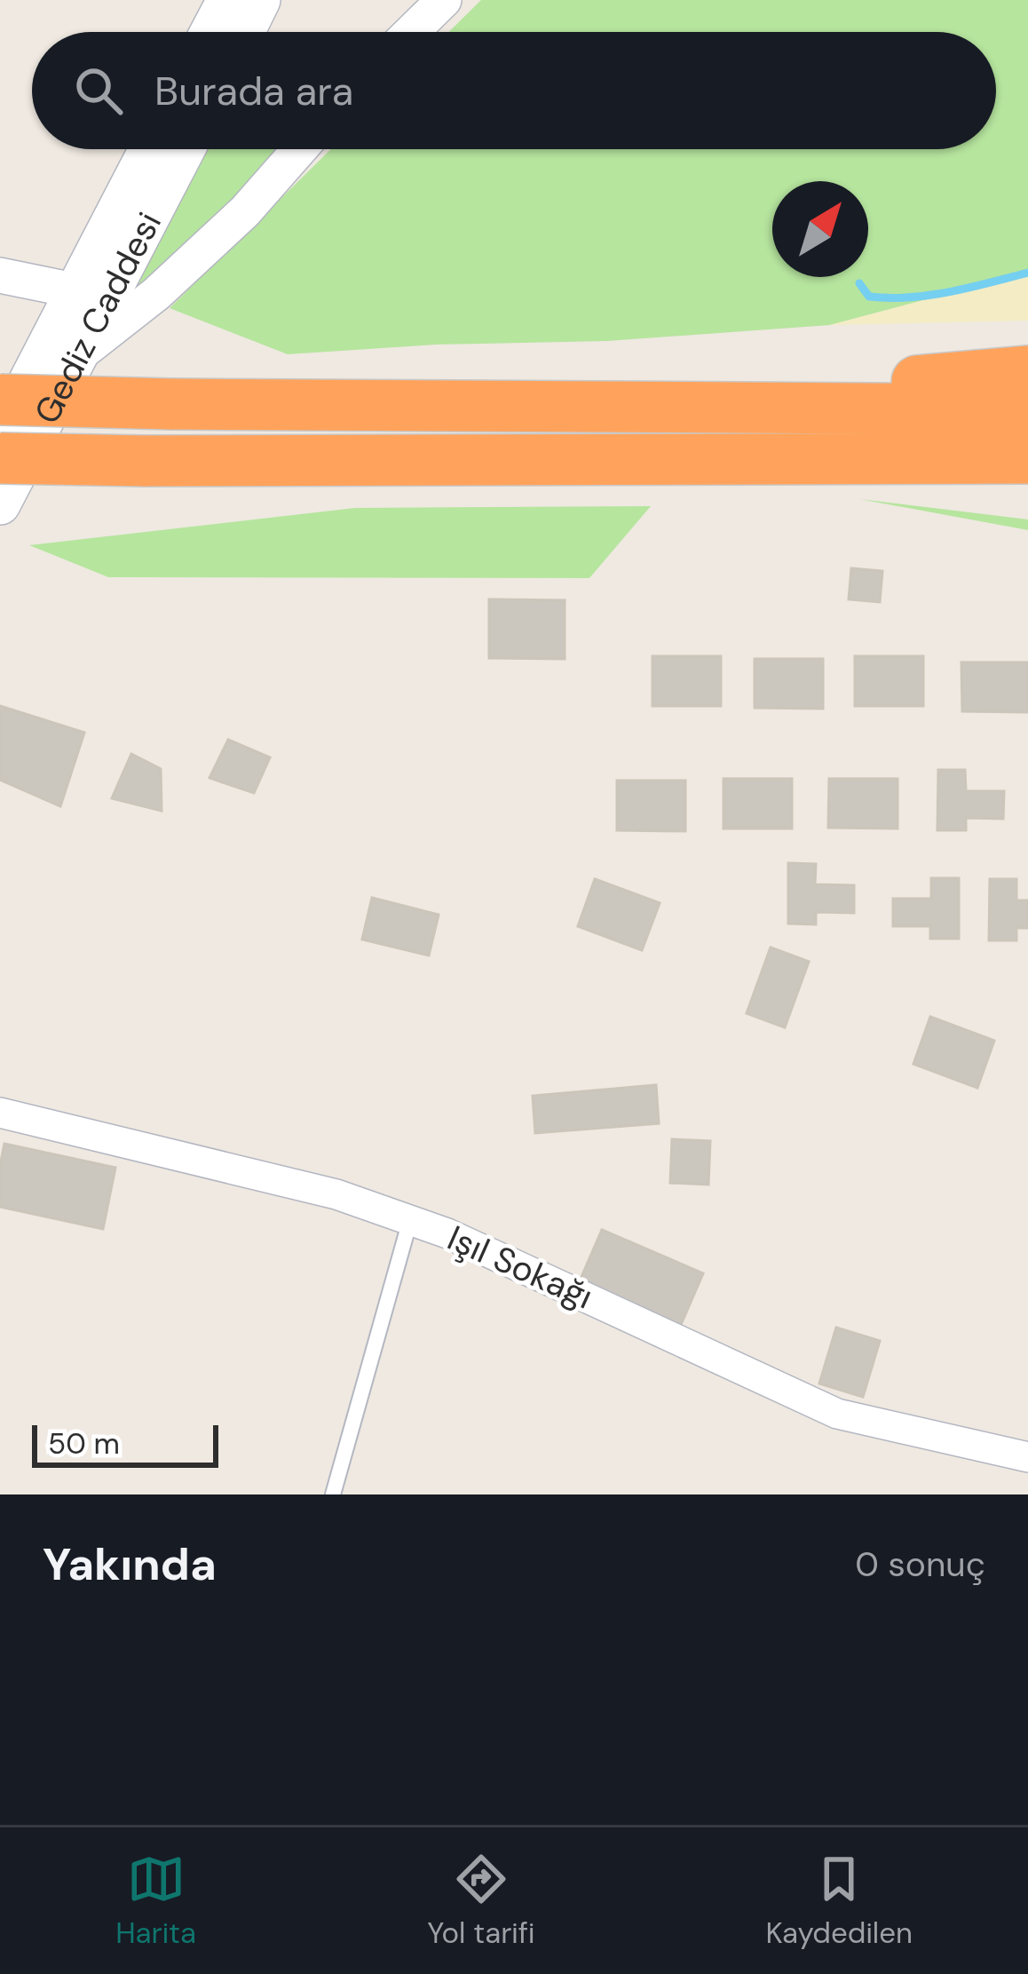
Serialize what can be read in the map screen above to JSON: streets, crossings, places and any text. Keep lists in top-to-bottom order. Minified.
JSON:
{"streets":{"main road":["Gediz Caddesi"],"street":["Işıl Sokağı"]},"scale_bar":"50 m","north":"top right","page":{"search":"Burada ara","scale":"50 m","heading":["Yakında","0 sonuç"],"nav":["Harita","Yol tarifi","Kaydedilen"]}}
